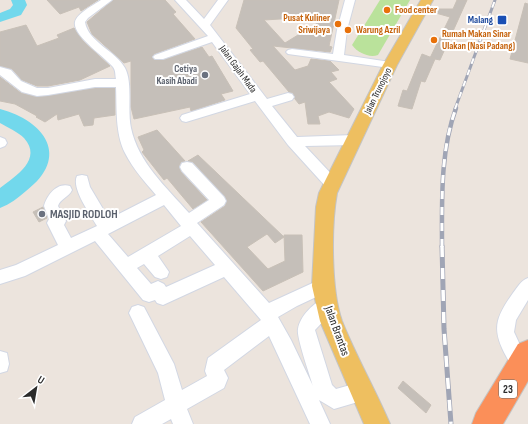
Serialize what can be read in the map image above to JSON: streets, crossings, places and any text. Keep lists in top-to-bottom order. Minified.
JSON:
{"streets":{"highway":["23"],"main road":["Jalan Trunojoyo","Jalan Brantas"],"street":["Jalan Gajah Mada"]},"crossings":[["Jalan Gajah Mada","Jalan Trunojoyo"],["Jalan Gajah Mada","Jalan Brantas"],["Jalan Trunojoyo","Jalan Brantas"]],"places":{"other":["Food center","Pusat Kuliner Sriwijaya","Warung Azril","Rumah Makan Sinar Ulakan (Nasi Padang)","Cetiya Kasih Abadi","MASJID RODLOH"],"transit":["Malang"]},"north":"top right"}
